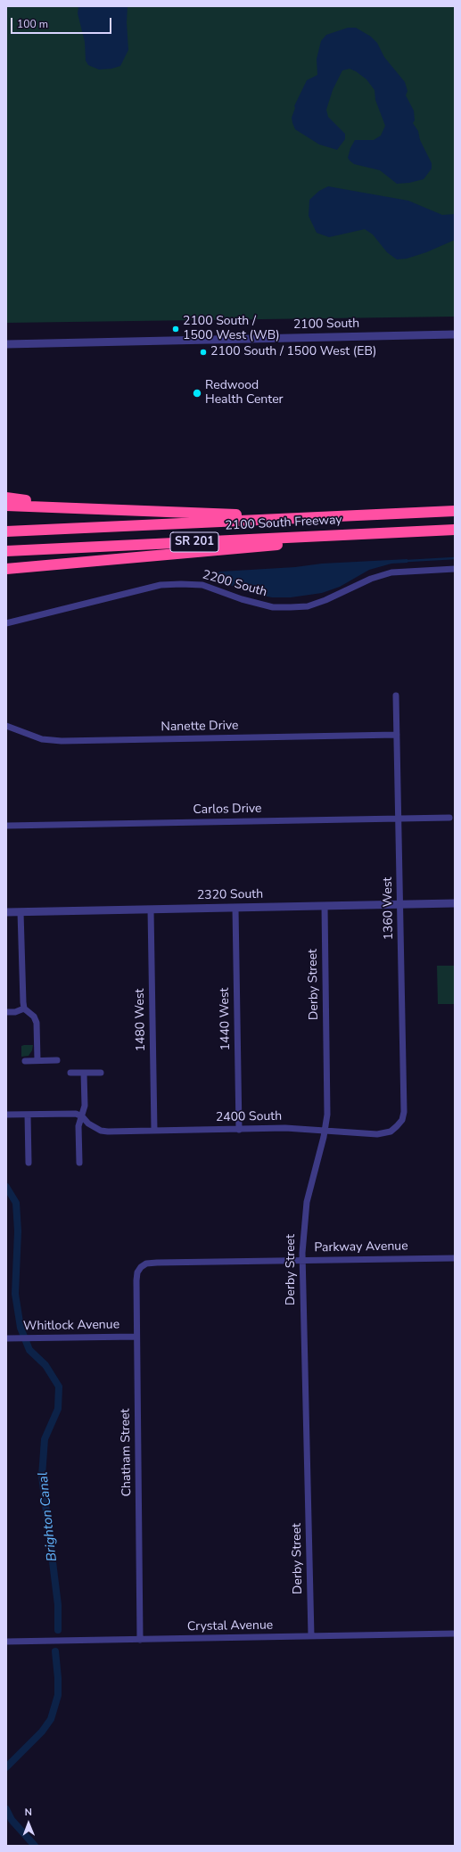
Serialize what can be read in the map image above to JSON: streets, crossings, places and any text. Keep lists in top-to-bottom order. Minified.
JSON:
{"streets":{"highway":["2100 South Freeway","SR 201"],"street":["2100 South","2200 South","Nanette Drive","Carlos Drive","2320 South","1360 West","Derby Street","1440 West","1480 West","2400 South","Parkway Avenue","Whitlock Avenue","Chatham Street","Crystal Avenue"]},"crossings":[["Nanette Drive","1360 West"],["Carlos Drive","1360 West"],["2320 South","1360 West"],["2320 South","Derby Street"],["2320 South","1440 West"],["2320 South","1480 West"],["1360 West","2400 South"],["Derby Street","2400 South"],["Derby Street","Parkway Avenue"],["Derby Street","Crystal Avenue"],["1440 West","2400 South"],["1480 West","2400 South"],["Parkway Avenue","Chatham Street"],["Whitlock Avenue","Chatham Street"],["Chatham Street","Crystal Avenue"]],"water":["Brighton Canal"],"places":["2100 South / 1500 West (WB)","2100 South / 1500 West (EB)","Redwood Health Center"],"scale_bar":"100 m","north":"top"}
